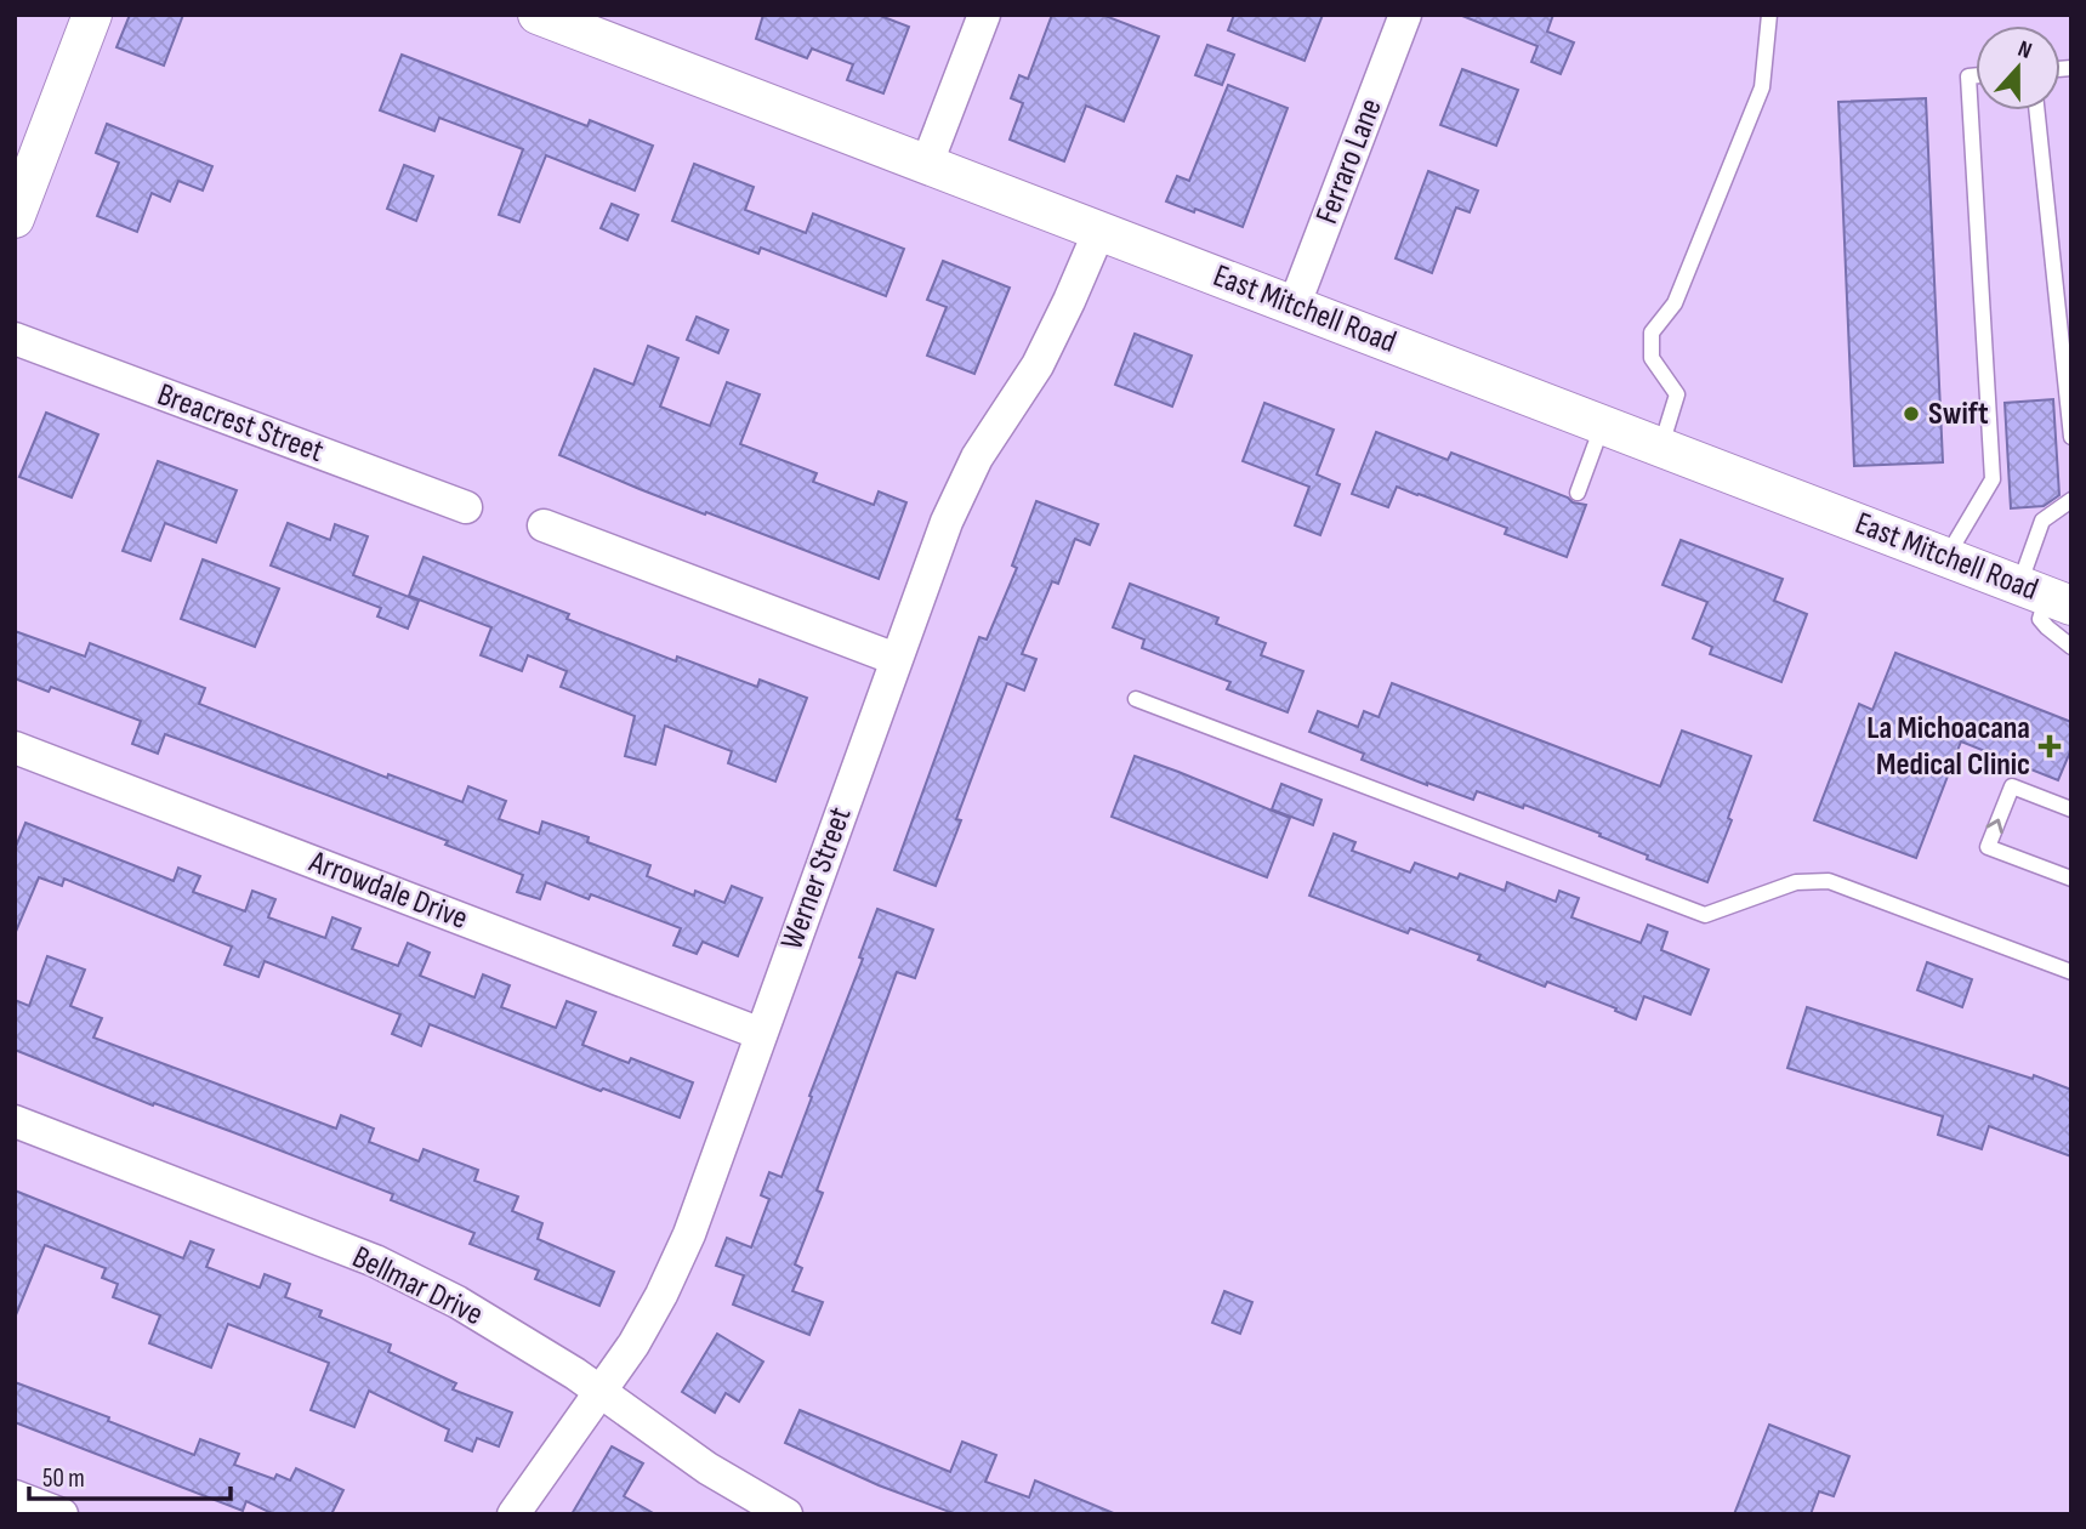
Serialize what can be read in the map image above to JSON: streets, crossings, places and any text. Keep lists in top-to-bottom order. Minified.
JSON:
{"streets":{"street":["Ferraro Lane","East Mitchell Road","Breacrest Street","Werner Street","Arrowdale Drive","Bellmar Drive"]},"crossings":[["Ferraro Lane","East Mitchell Road"],["East Mitchell Road","Werner Street"],["Werner Street","Arrowdale Drive"],["Werner Street","Bellmar Drive"]],"places":{"other":["Swift"],"health":["La Michoacana Medical Clinic"]},"scale_bar":"50 m","north":"top"}
